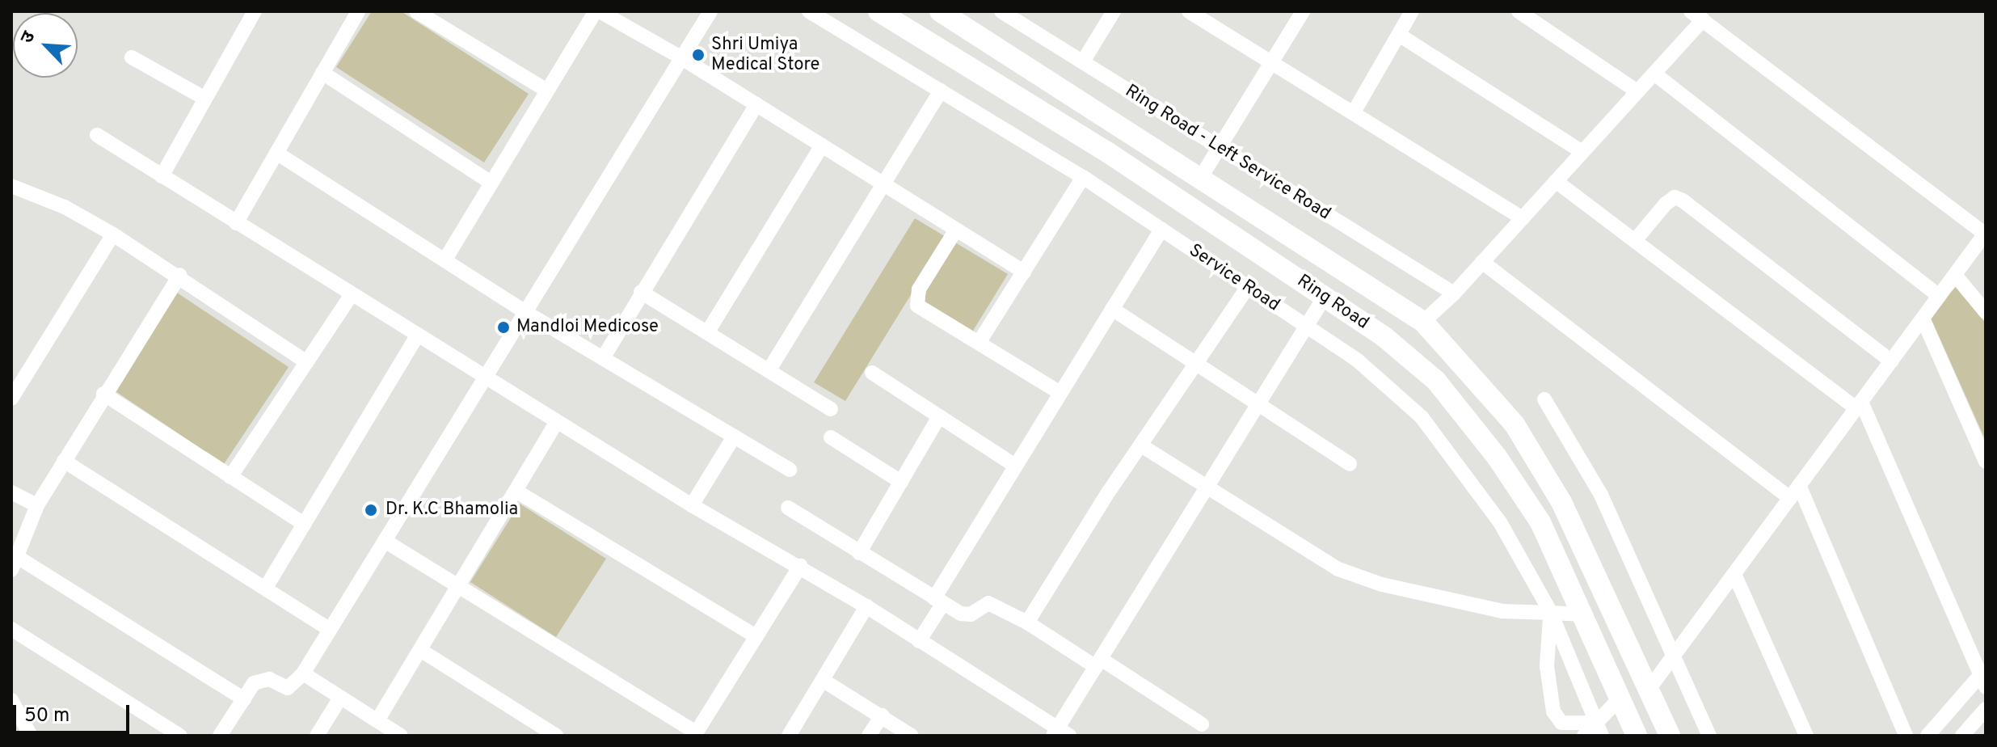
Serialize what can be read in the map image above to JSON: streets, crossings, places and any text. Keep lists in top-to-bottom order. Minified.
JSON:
{"streets":{"main road":["Ring Road"],"street":["Ring Road - Left Service Road","Service Road"]},"places":["Shri Umiya Medical Store","Mandloi Medicose","Dr. K.C Bhamolia"],"scale_bar":"50 m","north":"top left"}
